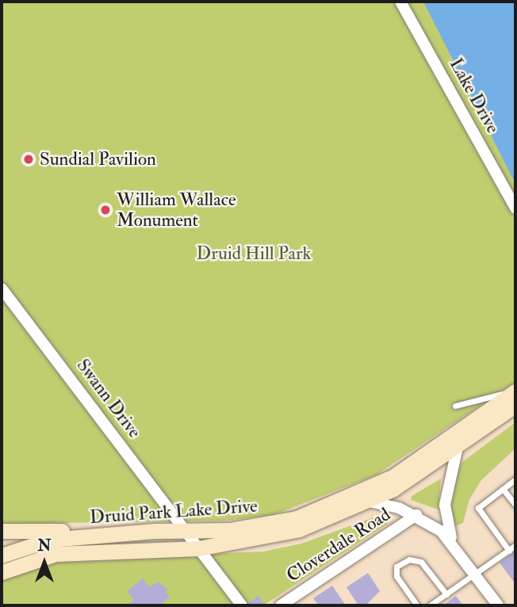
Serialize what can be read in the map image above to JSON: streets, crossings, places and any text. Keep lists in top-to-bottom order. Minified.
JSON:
{"streets":{"main road":["Druid Park Lake Drive"],"street":["Lake Drive","Swann Drive","Cloverdale Road"]},"crossings":[["Swann Drive","Druid Park Lake Drive"]],"parks":["Druid Hill Park"],"places":["Sundial Pavilion","William Wallace Monument"],"north":"top"}
